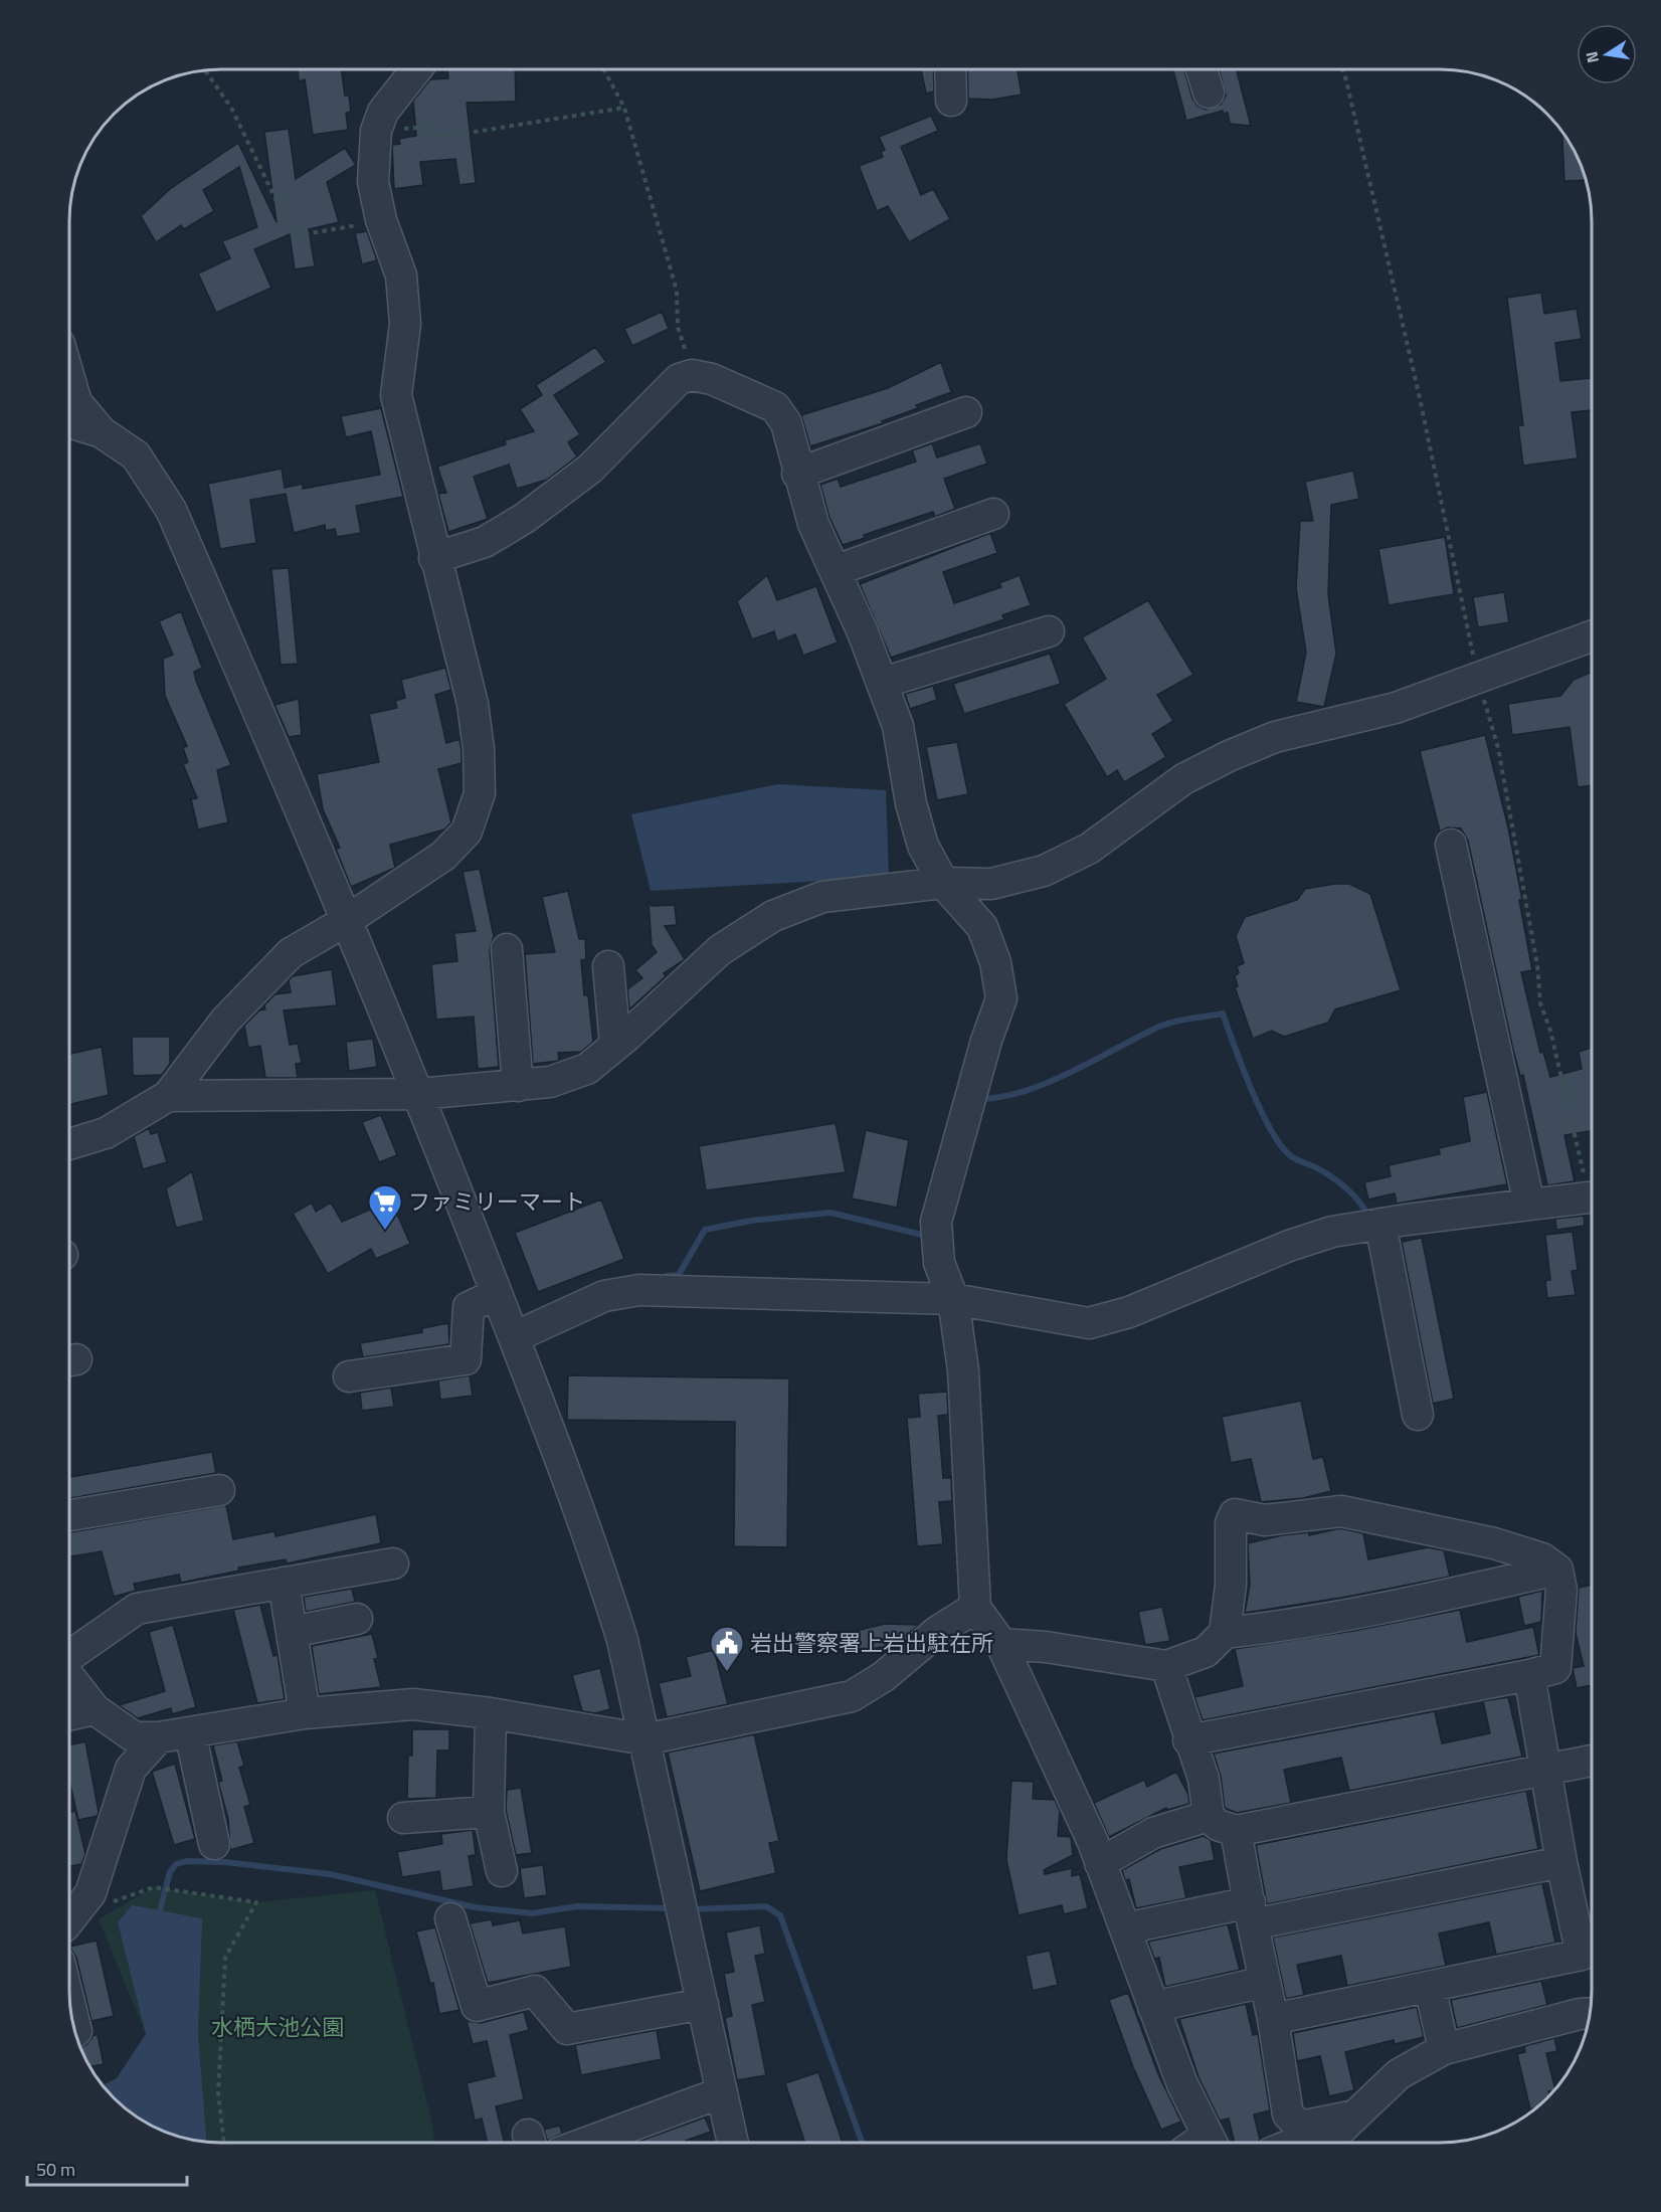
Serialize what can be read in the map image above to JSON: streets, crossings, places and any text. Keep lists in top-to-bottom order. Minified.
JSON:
{"parks":["水栖大池公園"],"places":{"supermarket":["ファミリーマート"],"public building":["岩出警察署上岩出駐在所"]},"scale_bar":"50 m","north":"left"}
